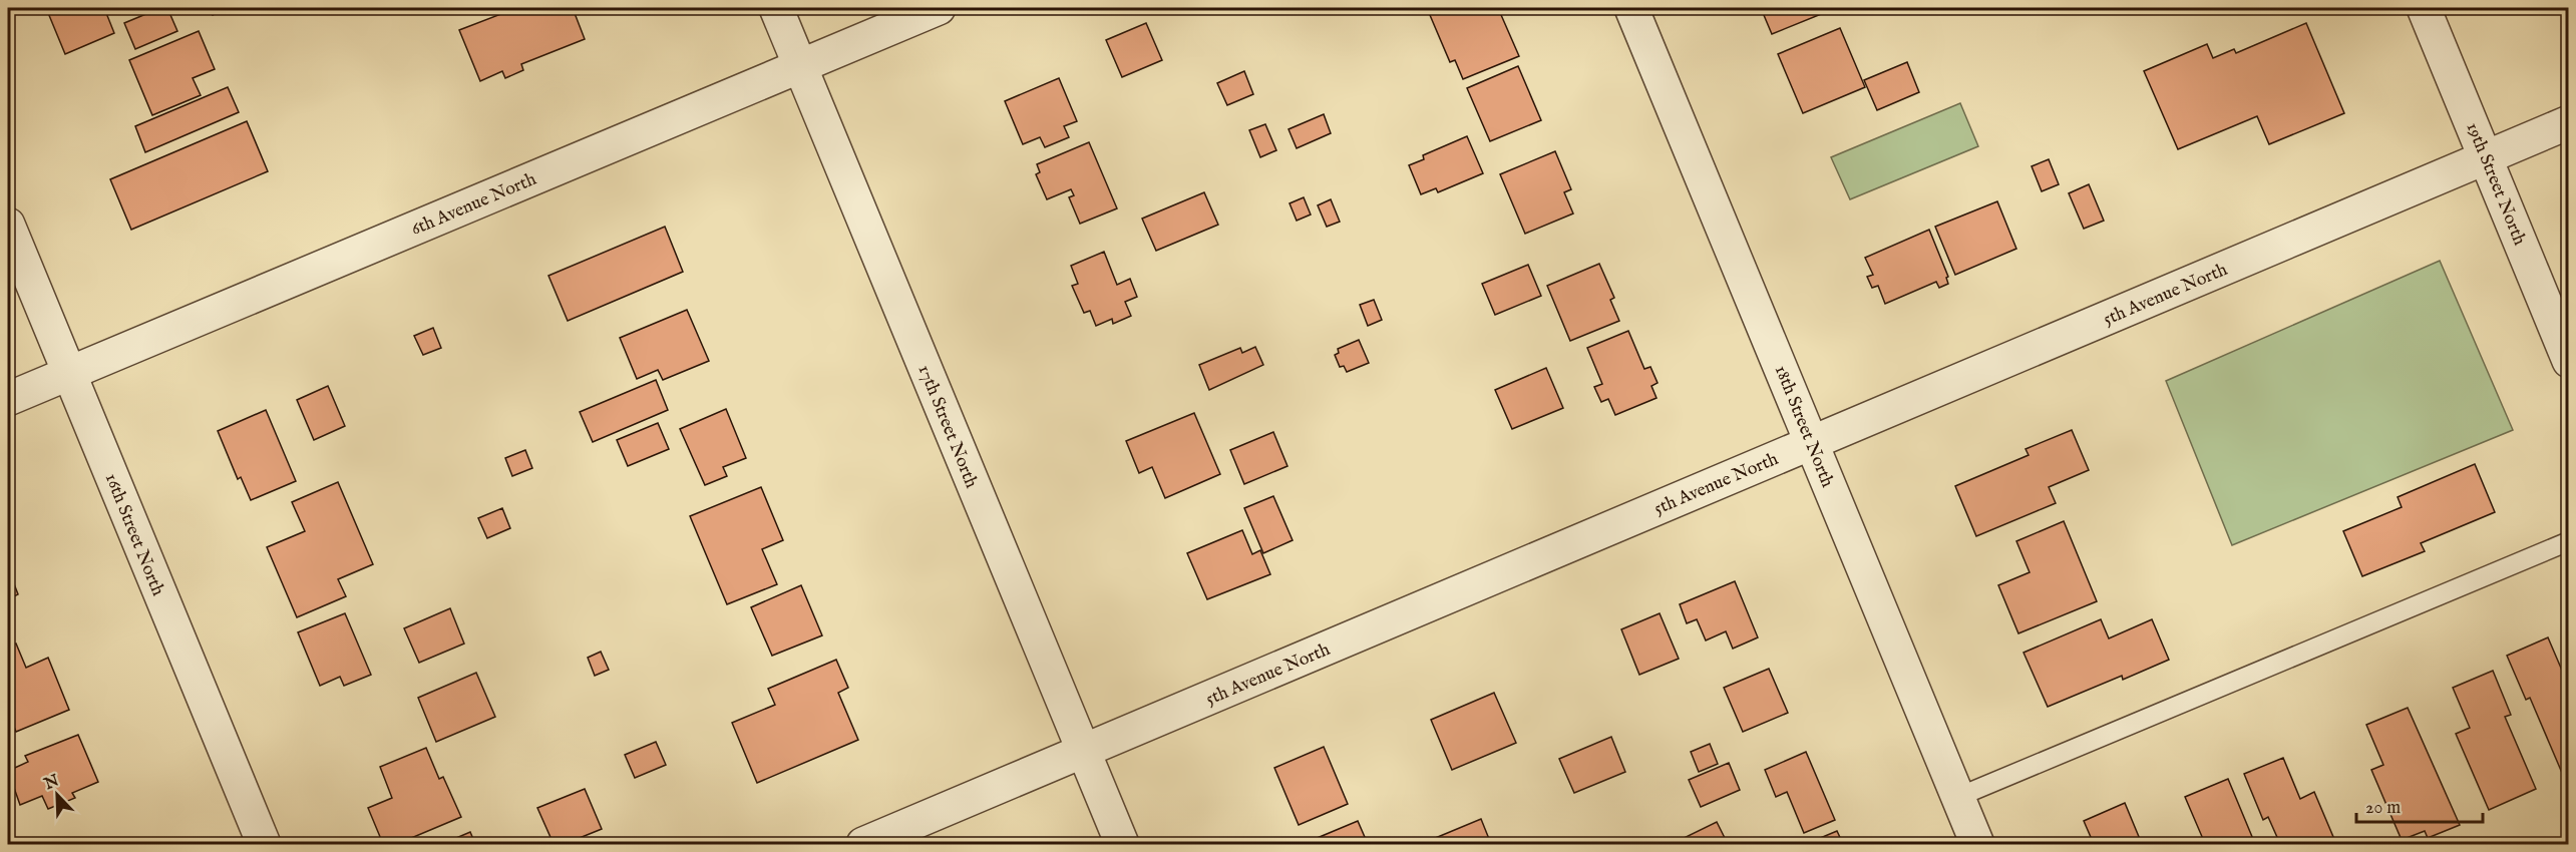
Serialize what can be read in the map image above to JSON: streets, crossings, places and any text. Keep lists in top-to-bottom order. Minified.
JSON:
{"streets":{"street":["19th Street North","6th Avenue North","5th Avenue North","17th Street North","18th Street North","16th Street North"]},"crossings":[["19th Street North","5th Avenue North"],["6th Avenue North","17th Street North"],["6th Avenue North","16th Street North"],["5th Avenue North","17th Street North"],["5th Avenue North","18th Street North"]],"scale_bar":"20 m","north":"top left"}
